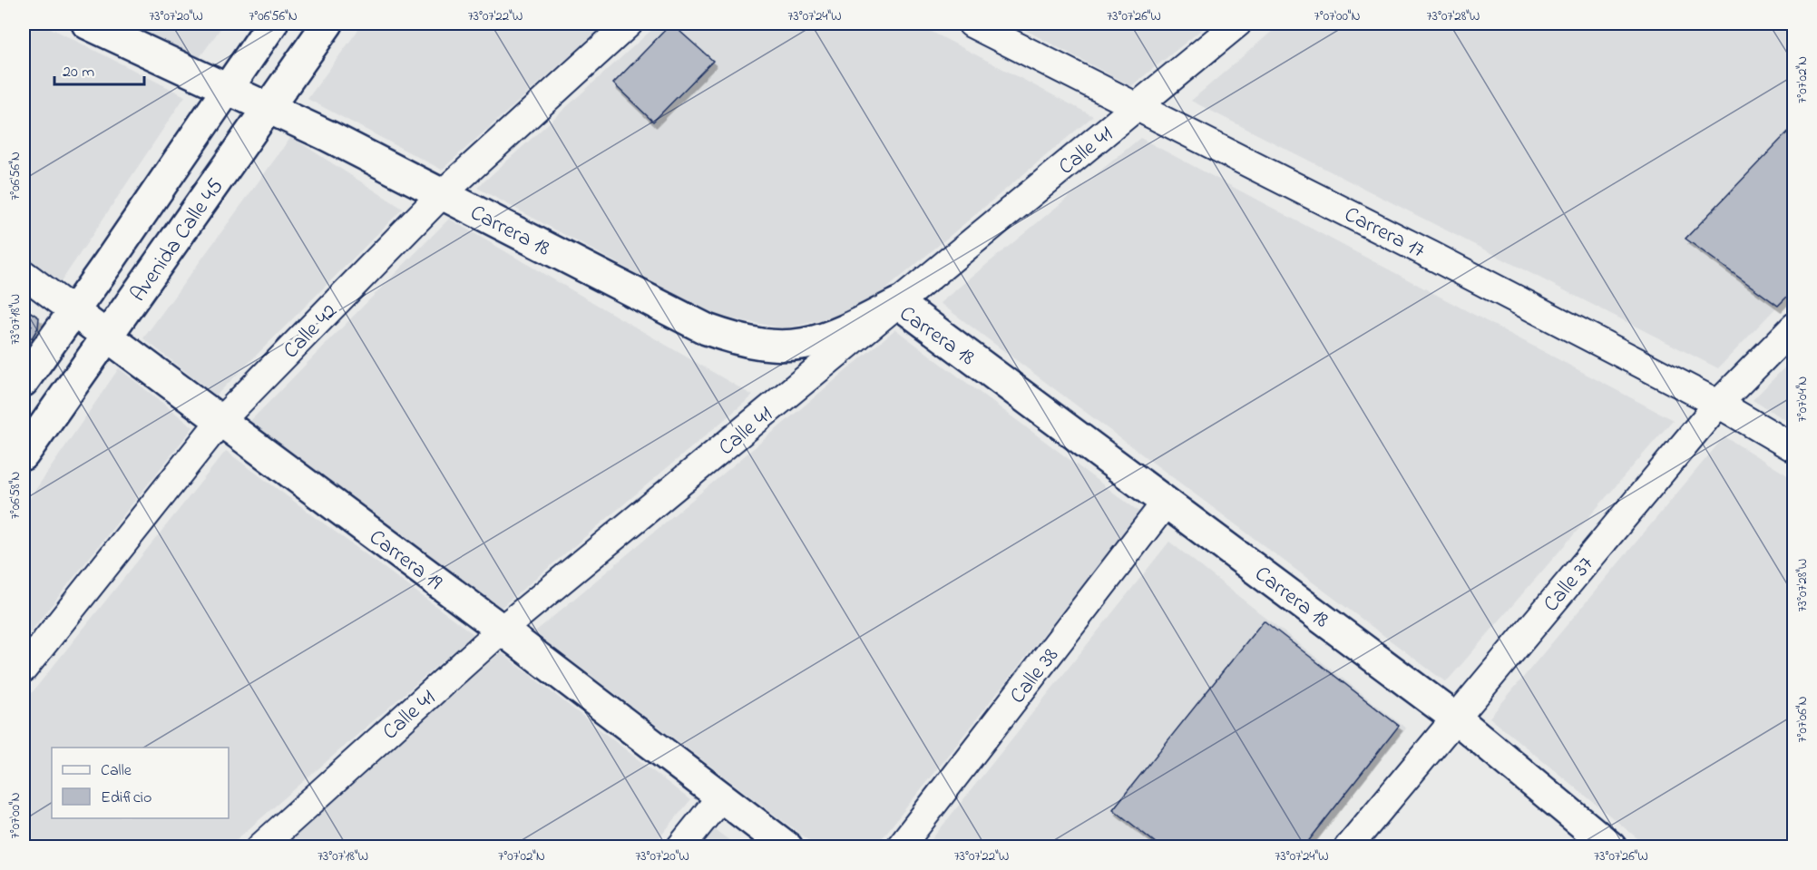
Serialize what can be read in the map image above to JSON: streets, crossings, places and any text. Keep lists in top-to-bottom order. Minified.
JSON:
{"streets":{"street":["Calle 41","Carrera 18","Carrera 17","Avenida Calle 45","Calle 42","Carrera 19","Calle 37","Calle 38"]},"crossings":[["Calle 41","Carrera 18"],["Calle 41","Carrera 17"],["Calle 41","Carrera 19"],["Carrera 18","Avenida Calle 45"],["Carrera 18","Calle 42"],["Carrera 18","Calle 37"],["Carrera 18","Calle 38"],["Carrera 17","Calle 37"],["Avenida Calle 45","Carrera 19"],["Calle 42","Carrera 19"]],"legend":["Calle","Edificio"],"scale_bar":"20 m","coordinates":["73°07'20\"W","7°06'56\"N","73°07'22\"W","73°07'24\"W","73°07'26\"W","7°07'00\"N","73°07'28\"W","7°07'02\"N","73°07'18\"W","7°07'04\"N","7°06'58\"N","7°07'06\"N"]}
